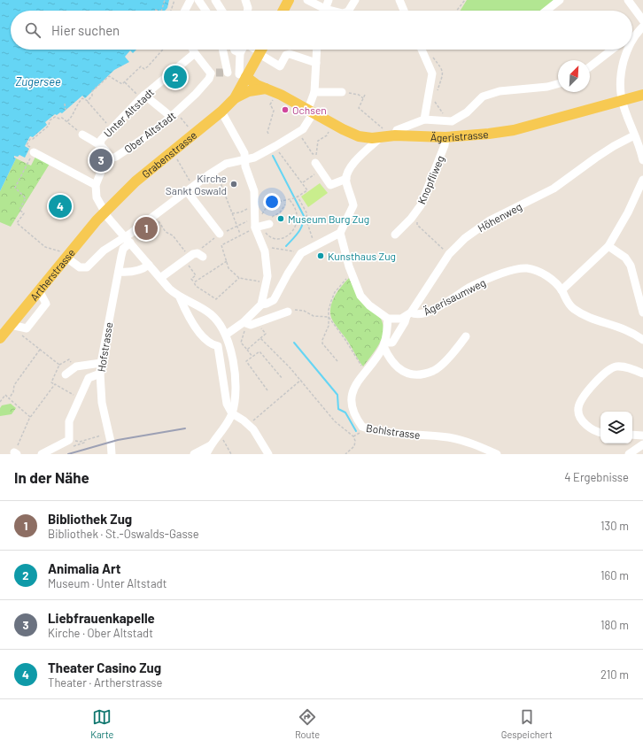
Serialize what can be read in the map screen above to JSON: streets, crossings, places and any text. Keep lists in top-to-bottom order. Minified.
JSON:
{"streets":{"main road":["Ägeristrasse","Grabenstrasse","Artherstrasse"],"street":["Unter Altstadt","Ober Altstadt","Knopfliweg","Höhenweg","Ägerisaumweg","Hofstrasse","Bohlstrasse"]},"crossings":[["Unter Altstadt","Ober Altstadt"],["Ägeristrasse","Knopfliweg"],["Grabenstrasse","Artherstrasse"],["Höhenweg","Ägerisaumweg"]],"water":["Zugersee"],"places":["Ochsen","Kirche Sankt Oswald","Museum Burg Zug","Kunsthaus Zug"],"north":"top right","page":{"search":"Hier suchen","pins":["2","3","4","1"],"heading":["In der Nähe","4 Ergebnisse"],"list":[{"mark":"1","name":"Bibliothek Zug","note":"Bibliothek · St.-Oswalds-Gasse","value":"130 m"},{"mark":"2","name":"Animalia Art","note":"Museum · Unter Altstadt","value":"160 m"},{"mark":"3","name":"Liebfrauenkapelle","note":"Kirche · Ober Altstadt","value":"180 m"},{"mark":"4","name":"Theater Casino Zug","note":"Theater · Artherstrasse","value":"210 m"}],"nav":["Karte","Route","Gespeichert"]}}
